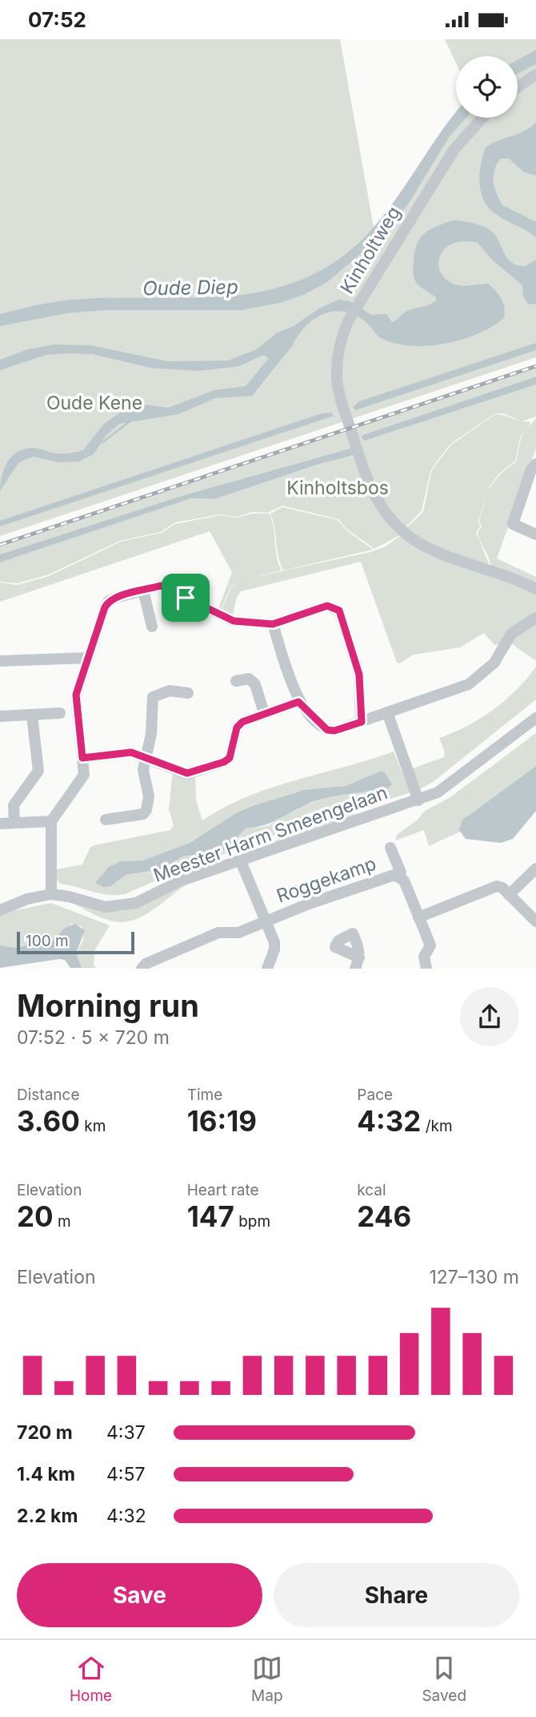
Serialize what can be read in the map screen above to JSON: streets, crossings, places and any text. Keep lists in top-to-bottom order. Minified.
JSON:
{"streets":{"street":["Kinholtweg","Meester Harm Smeengelaan","Roggekamp"]},"water":["Oude Diep"],"parks":["Oude Kene","Kinholtsbos"],"scale_bar":"100 m","page":{"status":"07:52","scale":"100 m","heading":["Morning run","07:52 · 5 × 720 m"],"stats":[["Distance","3.60 km"],["Time","16:19"],["Pace","4:32 /km"],["Elevation","20 m"],["Heart rate","147 bpm"],["kcal","246"]],"chart":["Elevation","127–130 m"],"list":[{"name":"720 m","note":"4:37"},{"name":"1.4 km","note":"4:57"},{"name":"2.2 km","note":"4:32"}],"buttons":["Save","Share"],"tabs":["Home","Map","Saved"]}}
